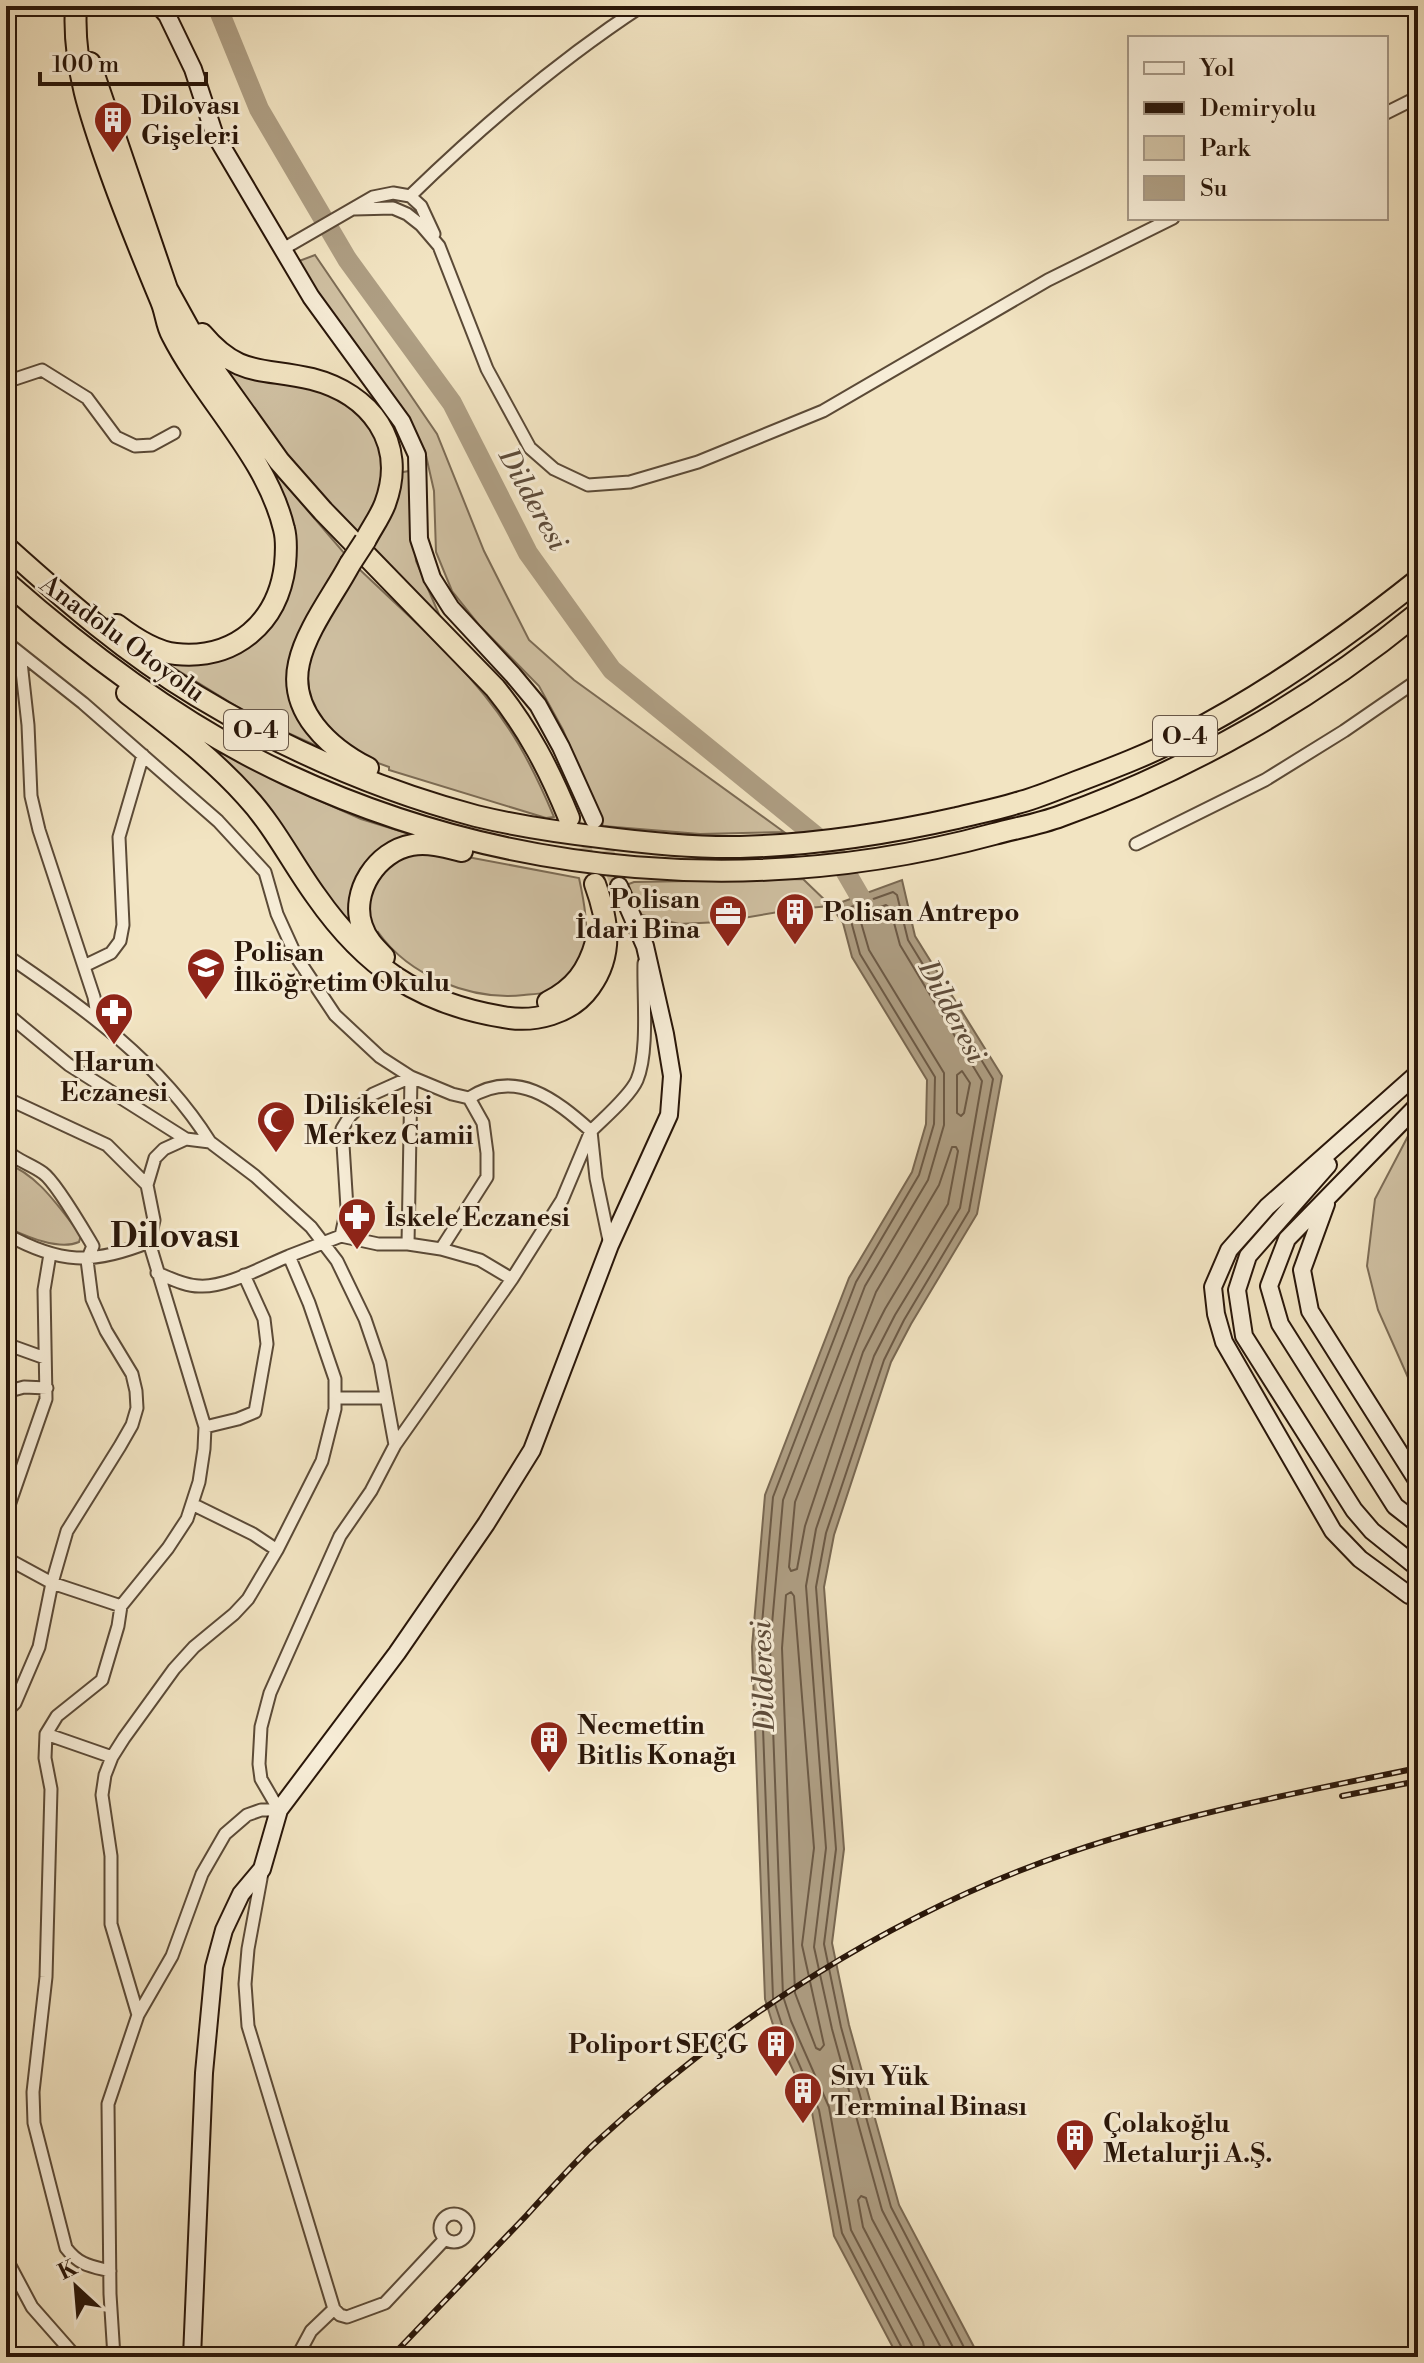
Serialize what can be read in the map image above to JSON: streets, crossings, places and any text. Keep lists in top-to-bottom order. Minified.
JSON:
{"streets":{"highway":["Anadolu Otoyolu","O-4"]},"districts":["Dilovası"],"water":["Dilderesi"],"places":{"building":["Dilovası Gişeleri","Polisan Antrepo","Necmettin Bitlis Konağı","Poliport SEÇG","Sıvı Yük Terminal Binası","Çolakoğlu Metalurji A.Ş."],"office":["Polisan İdari Bina"],"school or university":["Polisan İlköğretim Okulu"],"pharmacy":["Harun Eczanesi","İskele Eczanesi"],"mosque":["Diliskelesi Merkez Camii"]},"legend":["Yol","Demiryolu","Park","Su"],"scale_bar":"100 m","north":"top left"}
